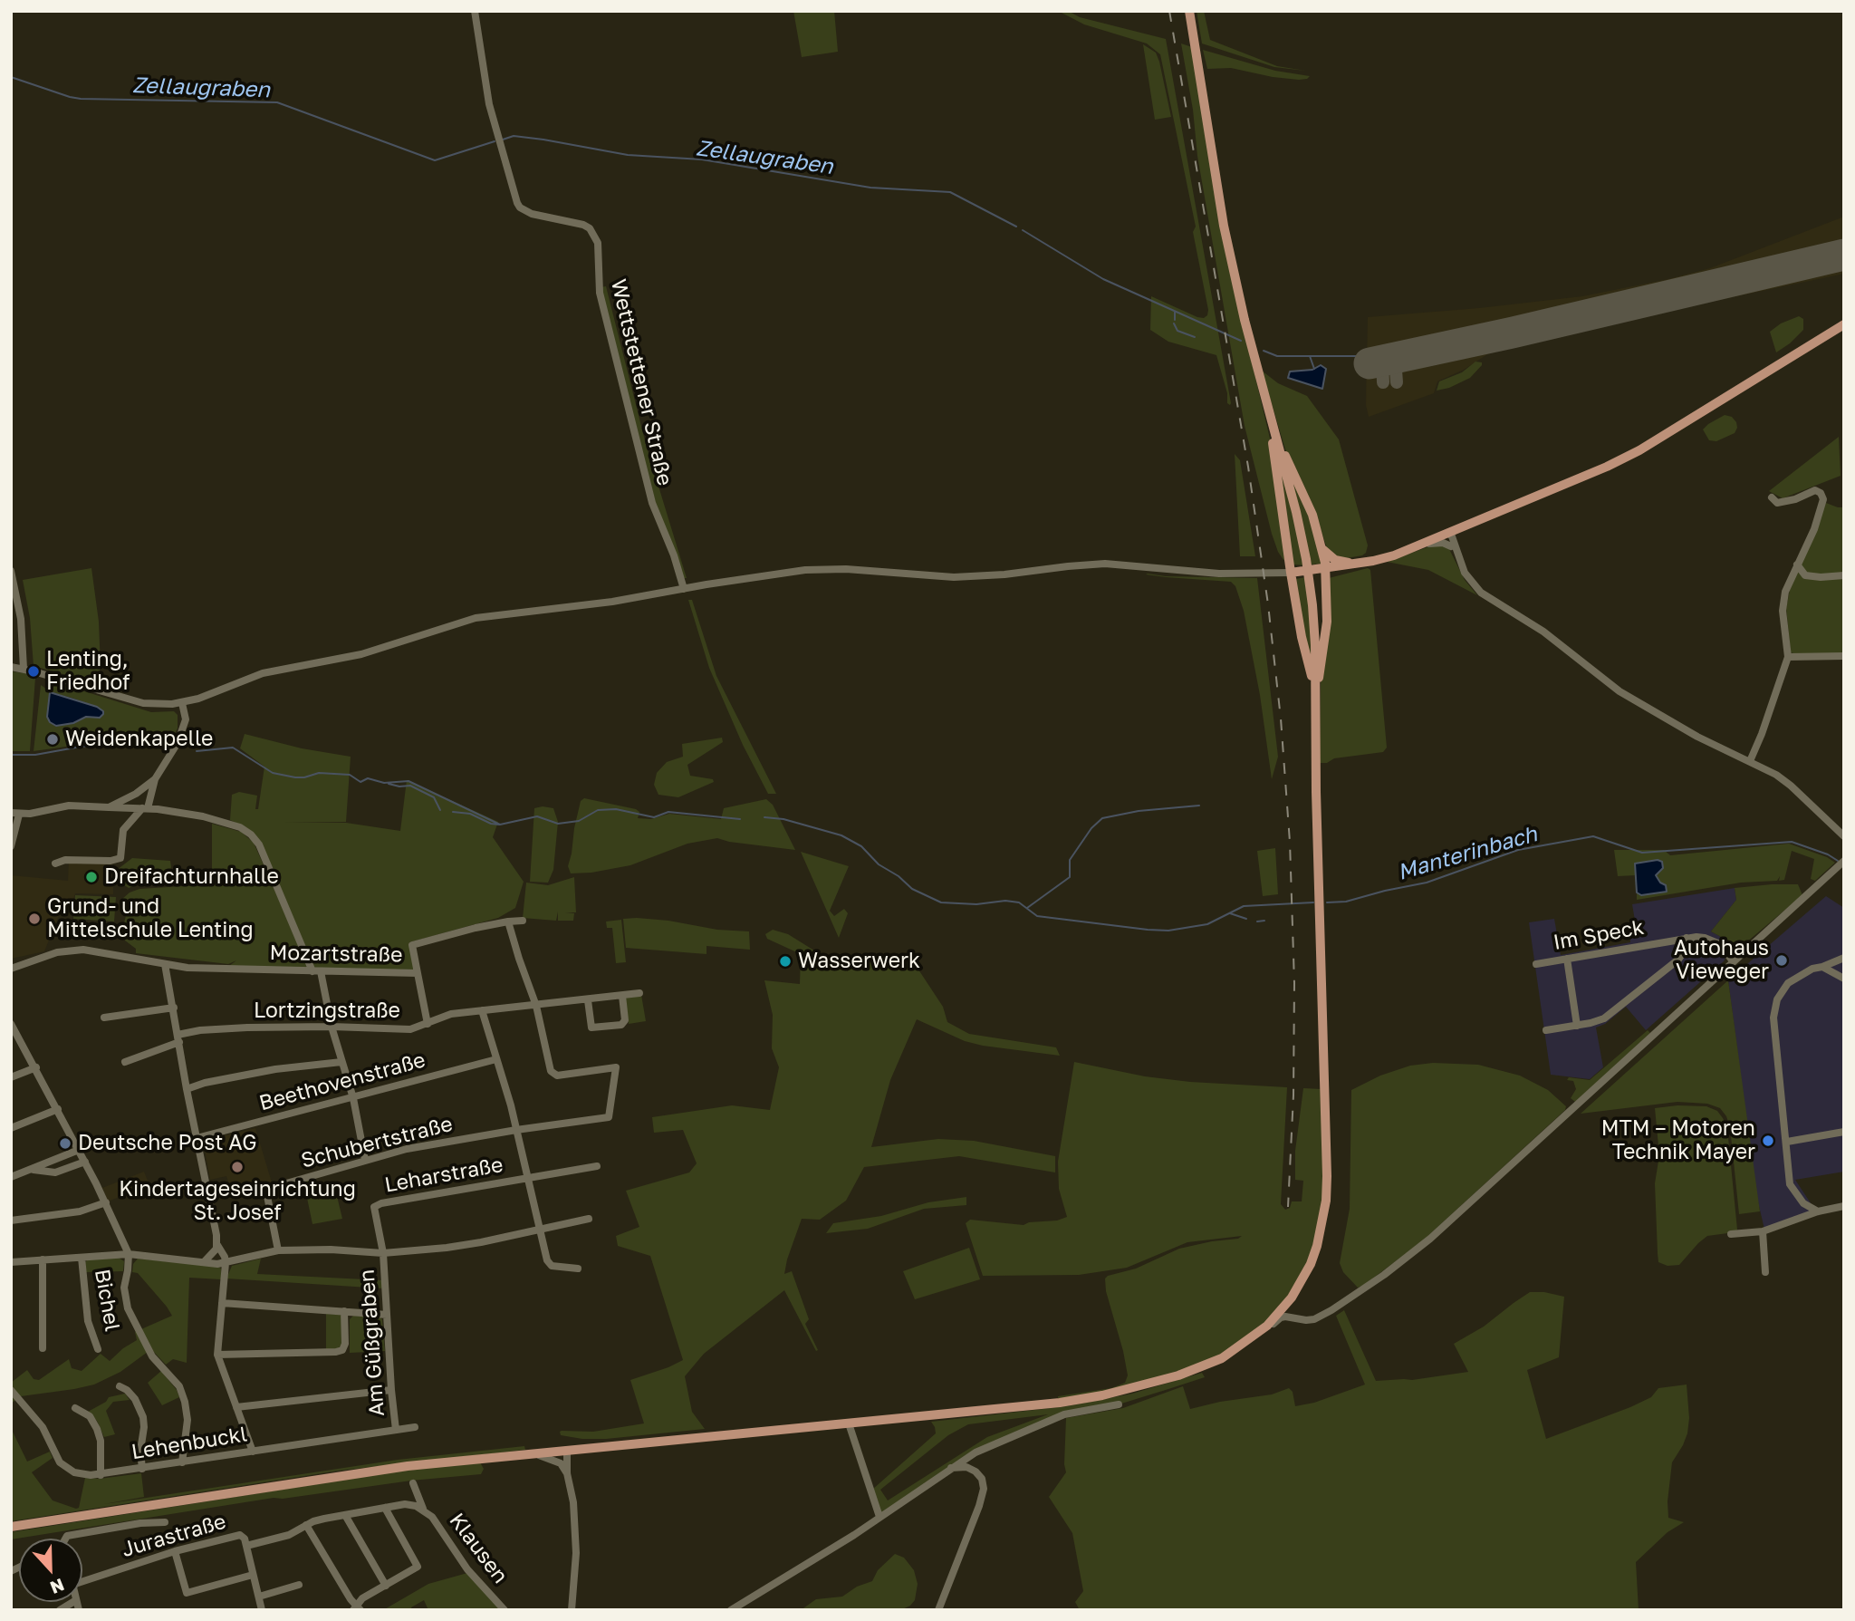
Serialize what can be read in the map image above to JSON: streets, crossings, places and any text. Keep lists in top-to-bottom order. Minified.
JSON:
{"streets":{"street":["Wettstettener Straße","Im Speck","Mozartstraße","Lortzingstraße","Beethovenstraße","Schubertstraße","Leharstraße","Bichel","Am Güßgraben","Lehenbuckl","Jurastraße","Klausen"]},"crossings":[["Mozartstraße","Lortzingstraße"],["Lortzingstraße","Schubertstraße"],["Leharstraße","Am Güßgraben"],["Am Güßgraben","Lehenbuckl"],["Jurastraße","Klausen"]],"water":["Zellaugraben","Manterinbach"],"places":["Lenting, Friedhof","Weidenkapelle","Dreifachturnhalle","Grund- und Mittelschule Lenting","Autohaus Vieweger","Wasserwerk","MTM – Motoren Technik Mayer","Deutsche Post AG","Kindertageseinrichtung St. Josef"],"north":"bottom"}
